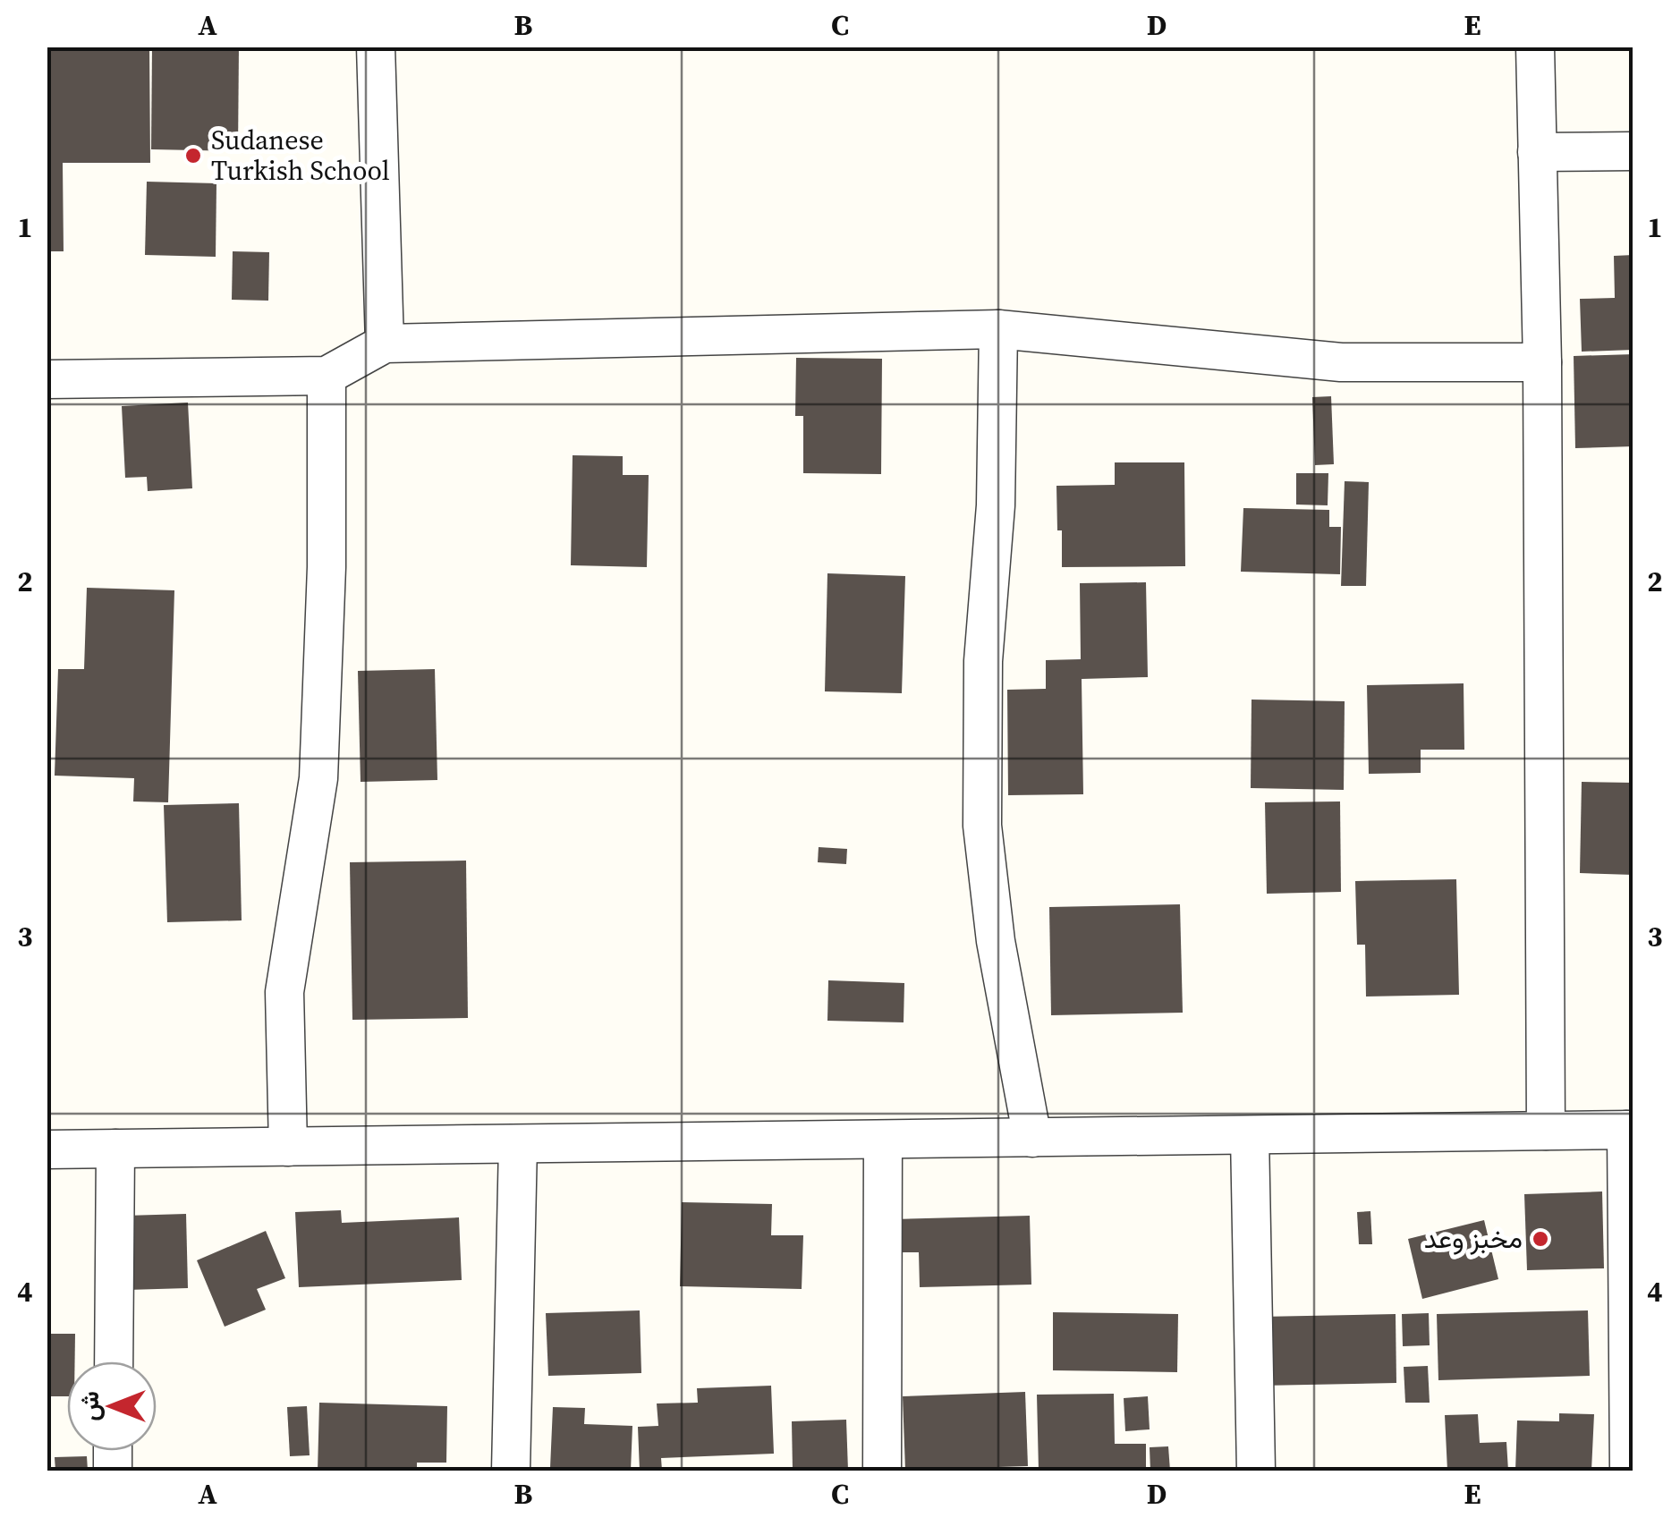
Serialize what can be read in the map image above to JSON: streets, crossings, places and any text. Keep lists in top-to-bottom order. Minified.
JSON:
{"places":["Sudanese Turkish School","مخبز وعد"],"north":"left","grid":{"columns":["A","B","C","D","E"],"rows":["1","2","3","4"]}}
